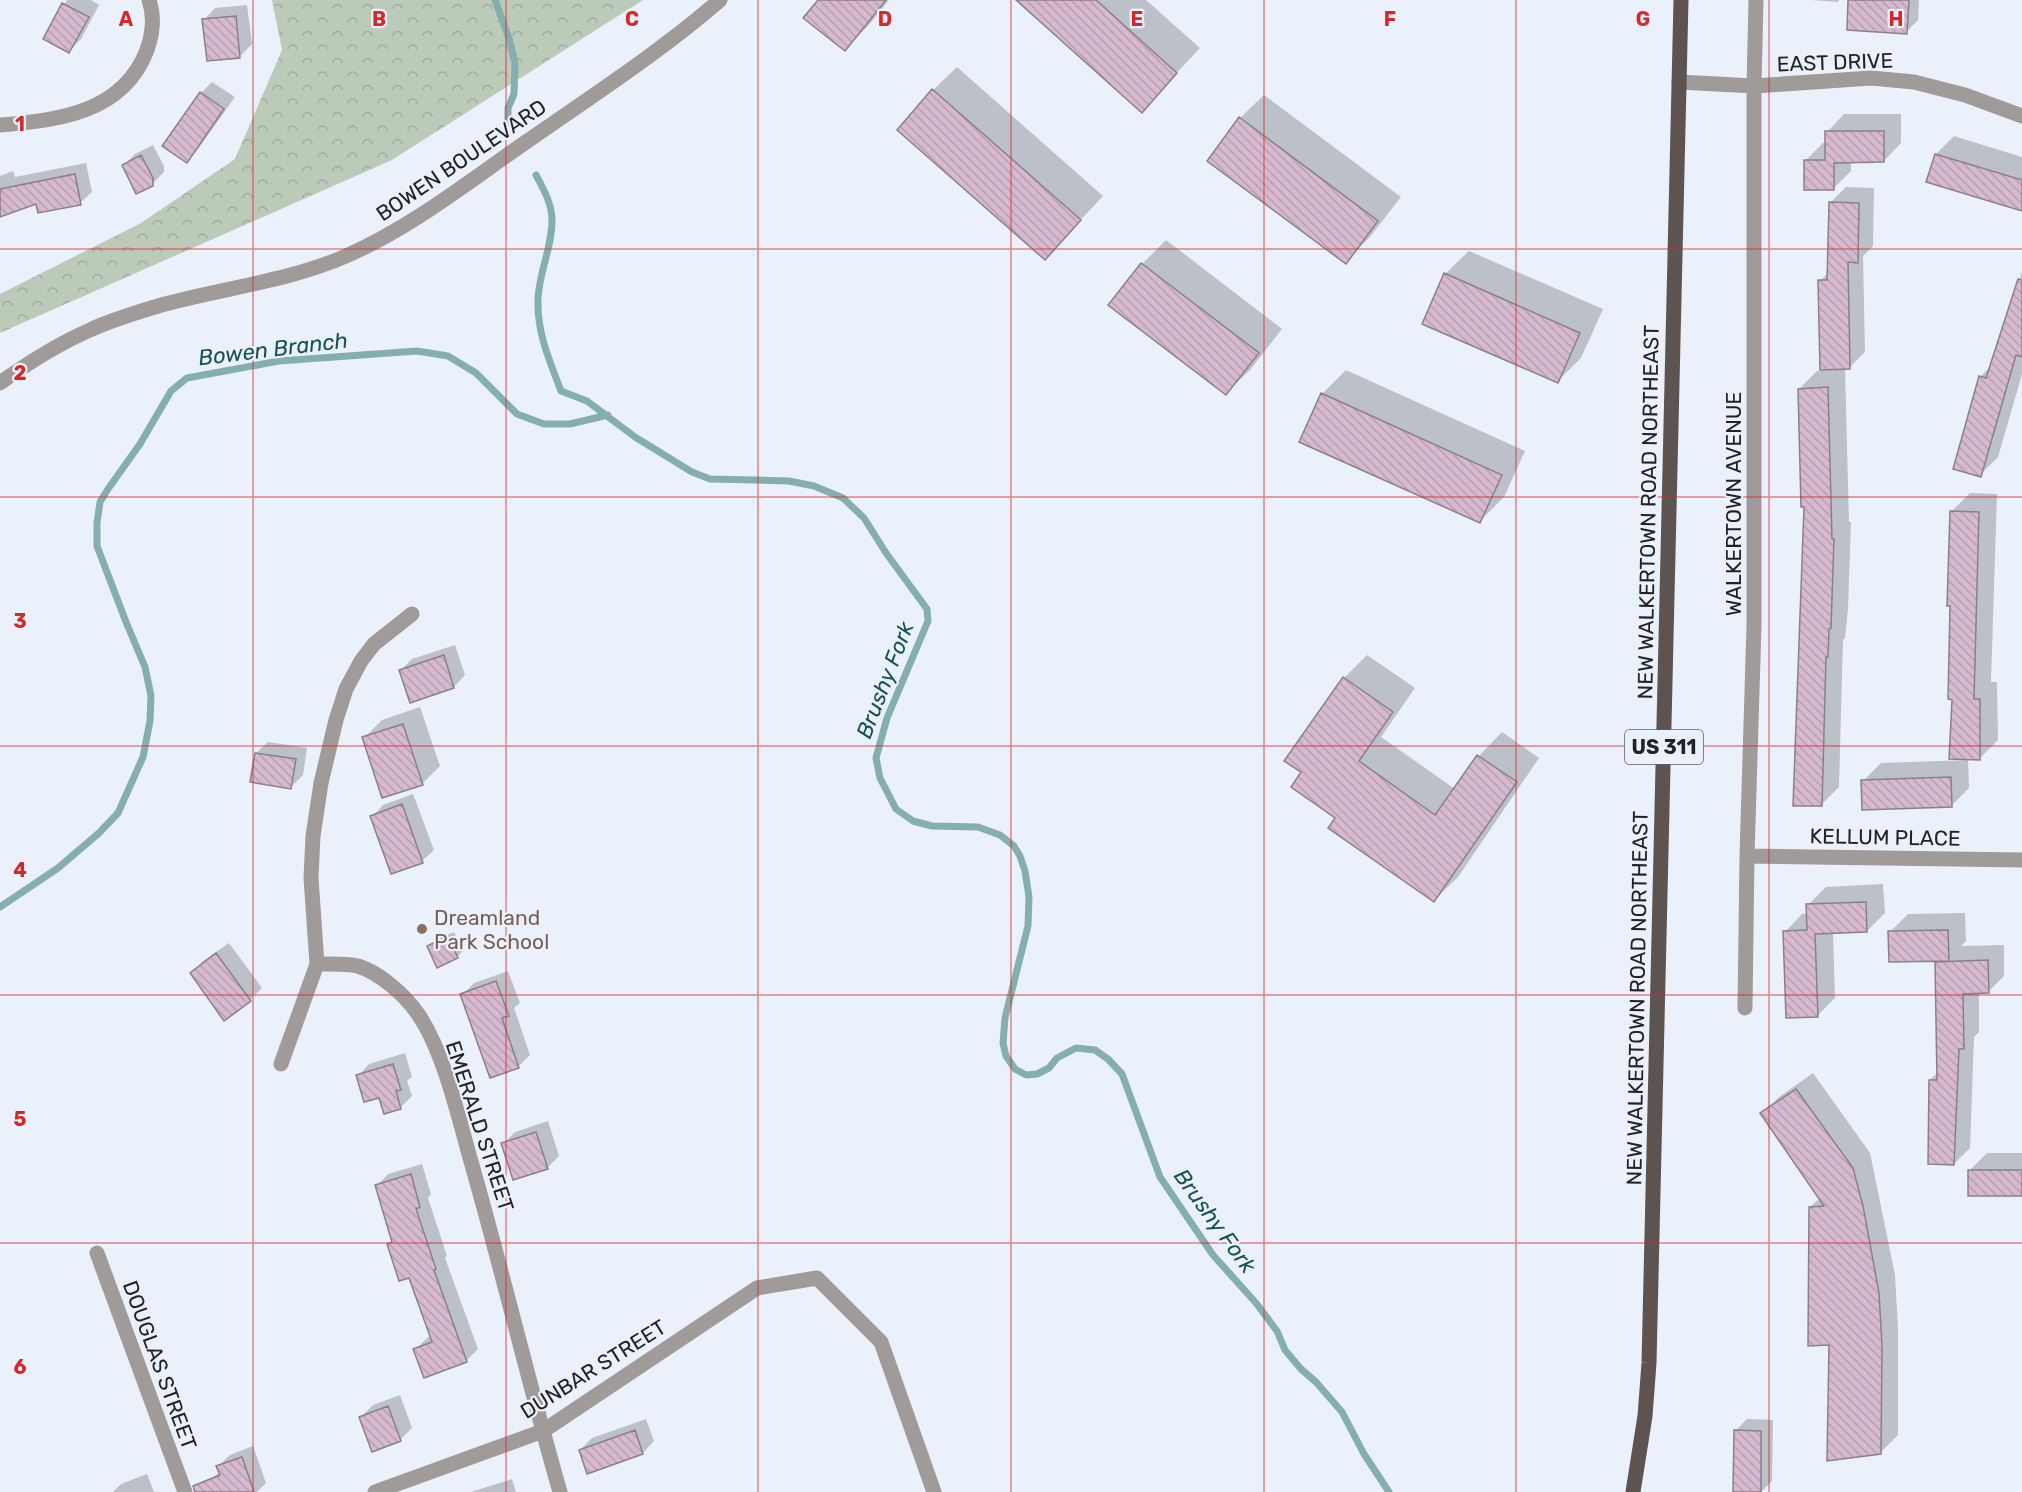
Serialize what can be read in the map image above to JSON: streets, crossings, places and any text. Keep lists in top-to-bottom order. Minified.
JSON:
{"streets":{"main road":["NEW WALKERTOWN ROAD NORTHEAST","US 311"],"street":["EAST DRIVE","BOWEN BOULEVARD","WALKERTOWN AVENUE","KELLUM PLACE","EMERALD STREET","DOUGLAS STREET","DUNBAR STREET"]},"crossings":[["EAST DRIVE","WALKERTOWN AVENUE"],["EAST DRIVE","NEW WALKERTOWN ROAD NORTHEAST"],["WALKERTOWN AVENUE","KELLUM PLACE"],["EMERALD STREET","DUNBAR STREET"]],"water":["Bowen Branch","Brushy Fork"],"places":["Dreamland Park School"],"grid":{"columns":["A","B","C","D","E","F","G","H"],"rows":["1","2","3","4","5","6"]}}
